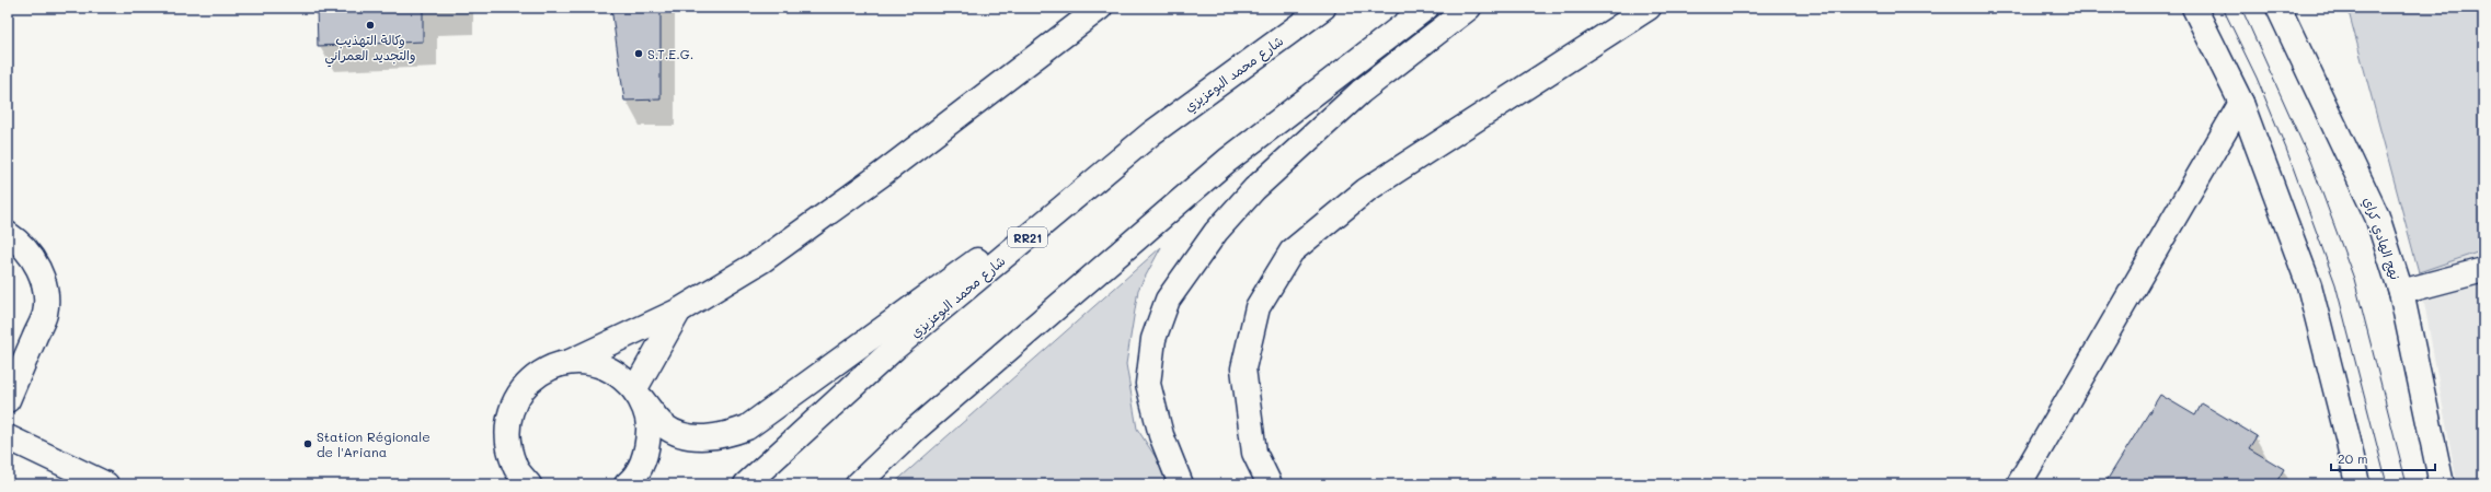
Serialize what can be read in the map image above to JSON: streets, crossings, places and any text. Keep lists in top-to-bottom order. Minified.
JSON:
{"streets":{"main road":["شارع محمد البوعزيزي","RR21","نهج الهادي كراي"]},"places":["وكالة التهذيب والتجديد العمراني","S.T.E.G.","Station Régionale de l'Ariana"],"scale_bar":"20 m"}
